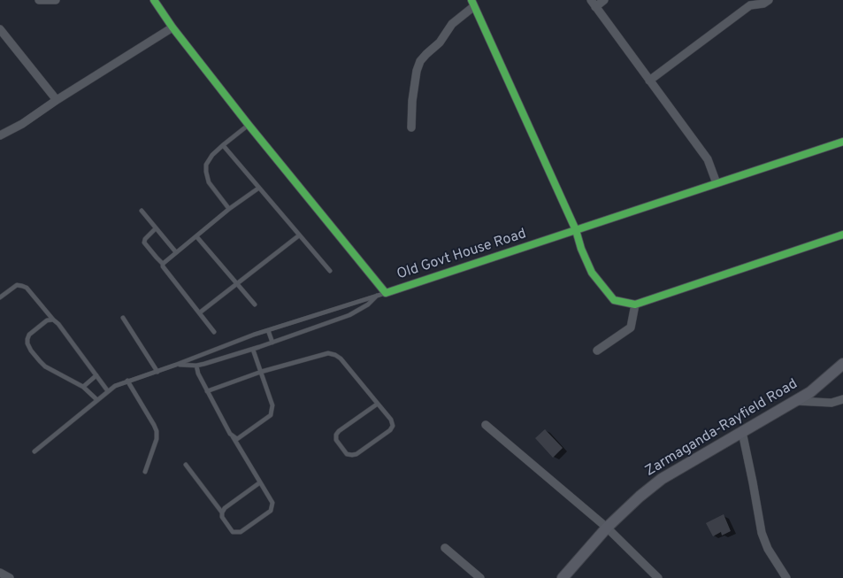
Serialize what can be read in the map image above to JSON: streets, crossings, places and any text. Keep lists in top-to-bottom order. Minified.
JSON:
{"streets":{"street":["Old Govt House Road","Zarmaganda-Rayfield Road"]}}
